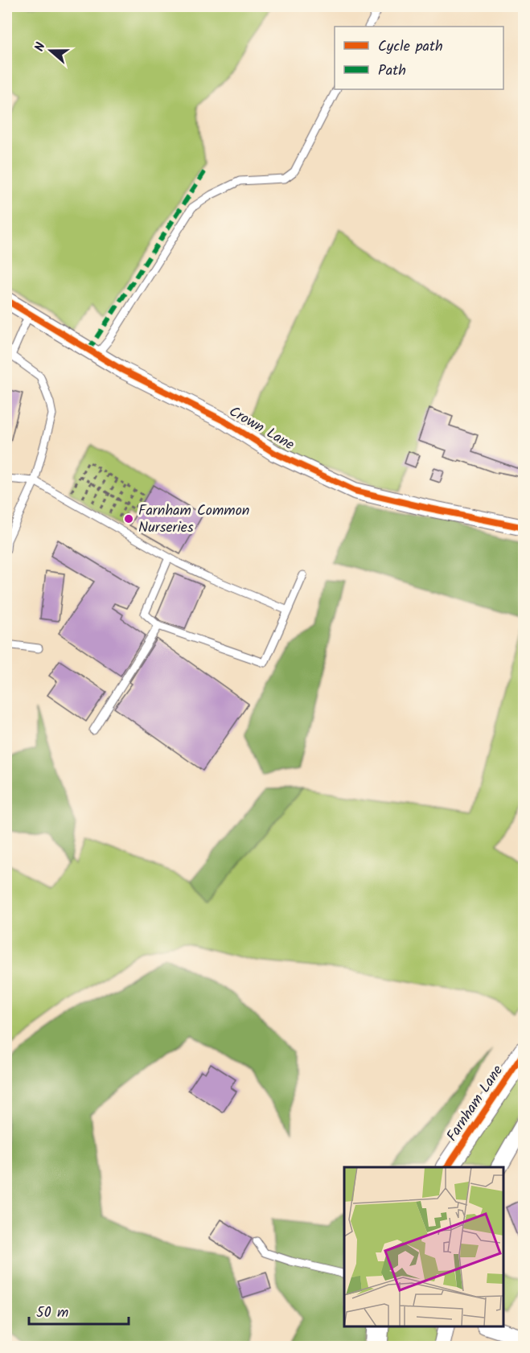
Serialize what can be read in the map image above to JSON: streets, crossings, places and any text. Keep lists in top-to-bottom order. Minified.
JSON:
{"streets":{"street":["Crown Lane","Farnham Lane"]},"places":["Farnham Common Nurseries"],"legend":["Cycle path","Path"],"scale_bar":"50 m","north":"left"}
